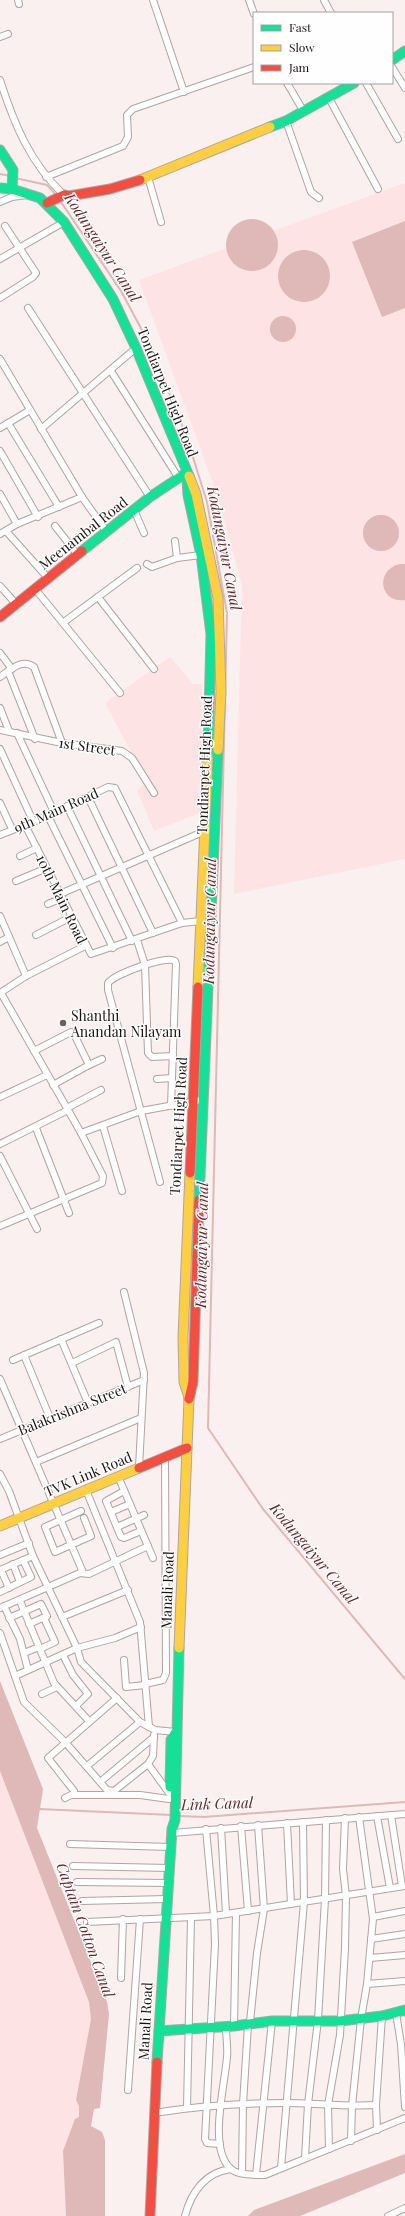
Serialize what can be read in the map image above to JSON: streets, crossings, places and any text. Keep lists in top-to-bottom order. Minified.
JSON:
{"streets":{"main road":["Tondiarpet High Road","Meenambal Road","TVK Link Road","Manali Road"],"street":["1st Street","9th Main Road","10th Main Road","Balakrishna Street"]},"crossings":[["Tondiarpet High Road","Meenambal Road"],["Tondiarpet High Road","10th Main Road"],["Tondiarpet High Road","TVK Link Road"],["Tondiarpet High Road","Manali Road"],["9th Main Road","10th Main Road"],["TVK Link Road","Manali Road"]],"water":["Kodungaiyur Canal","Link Canal","Captain Cotton Canal"],"places":["Shanthi Anandan Nilayam"],"legend":["Fast","Slow","Jam"]}
